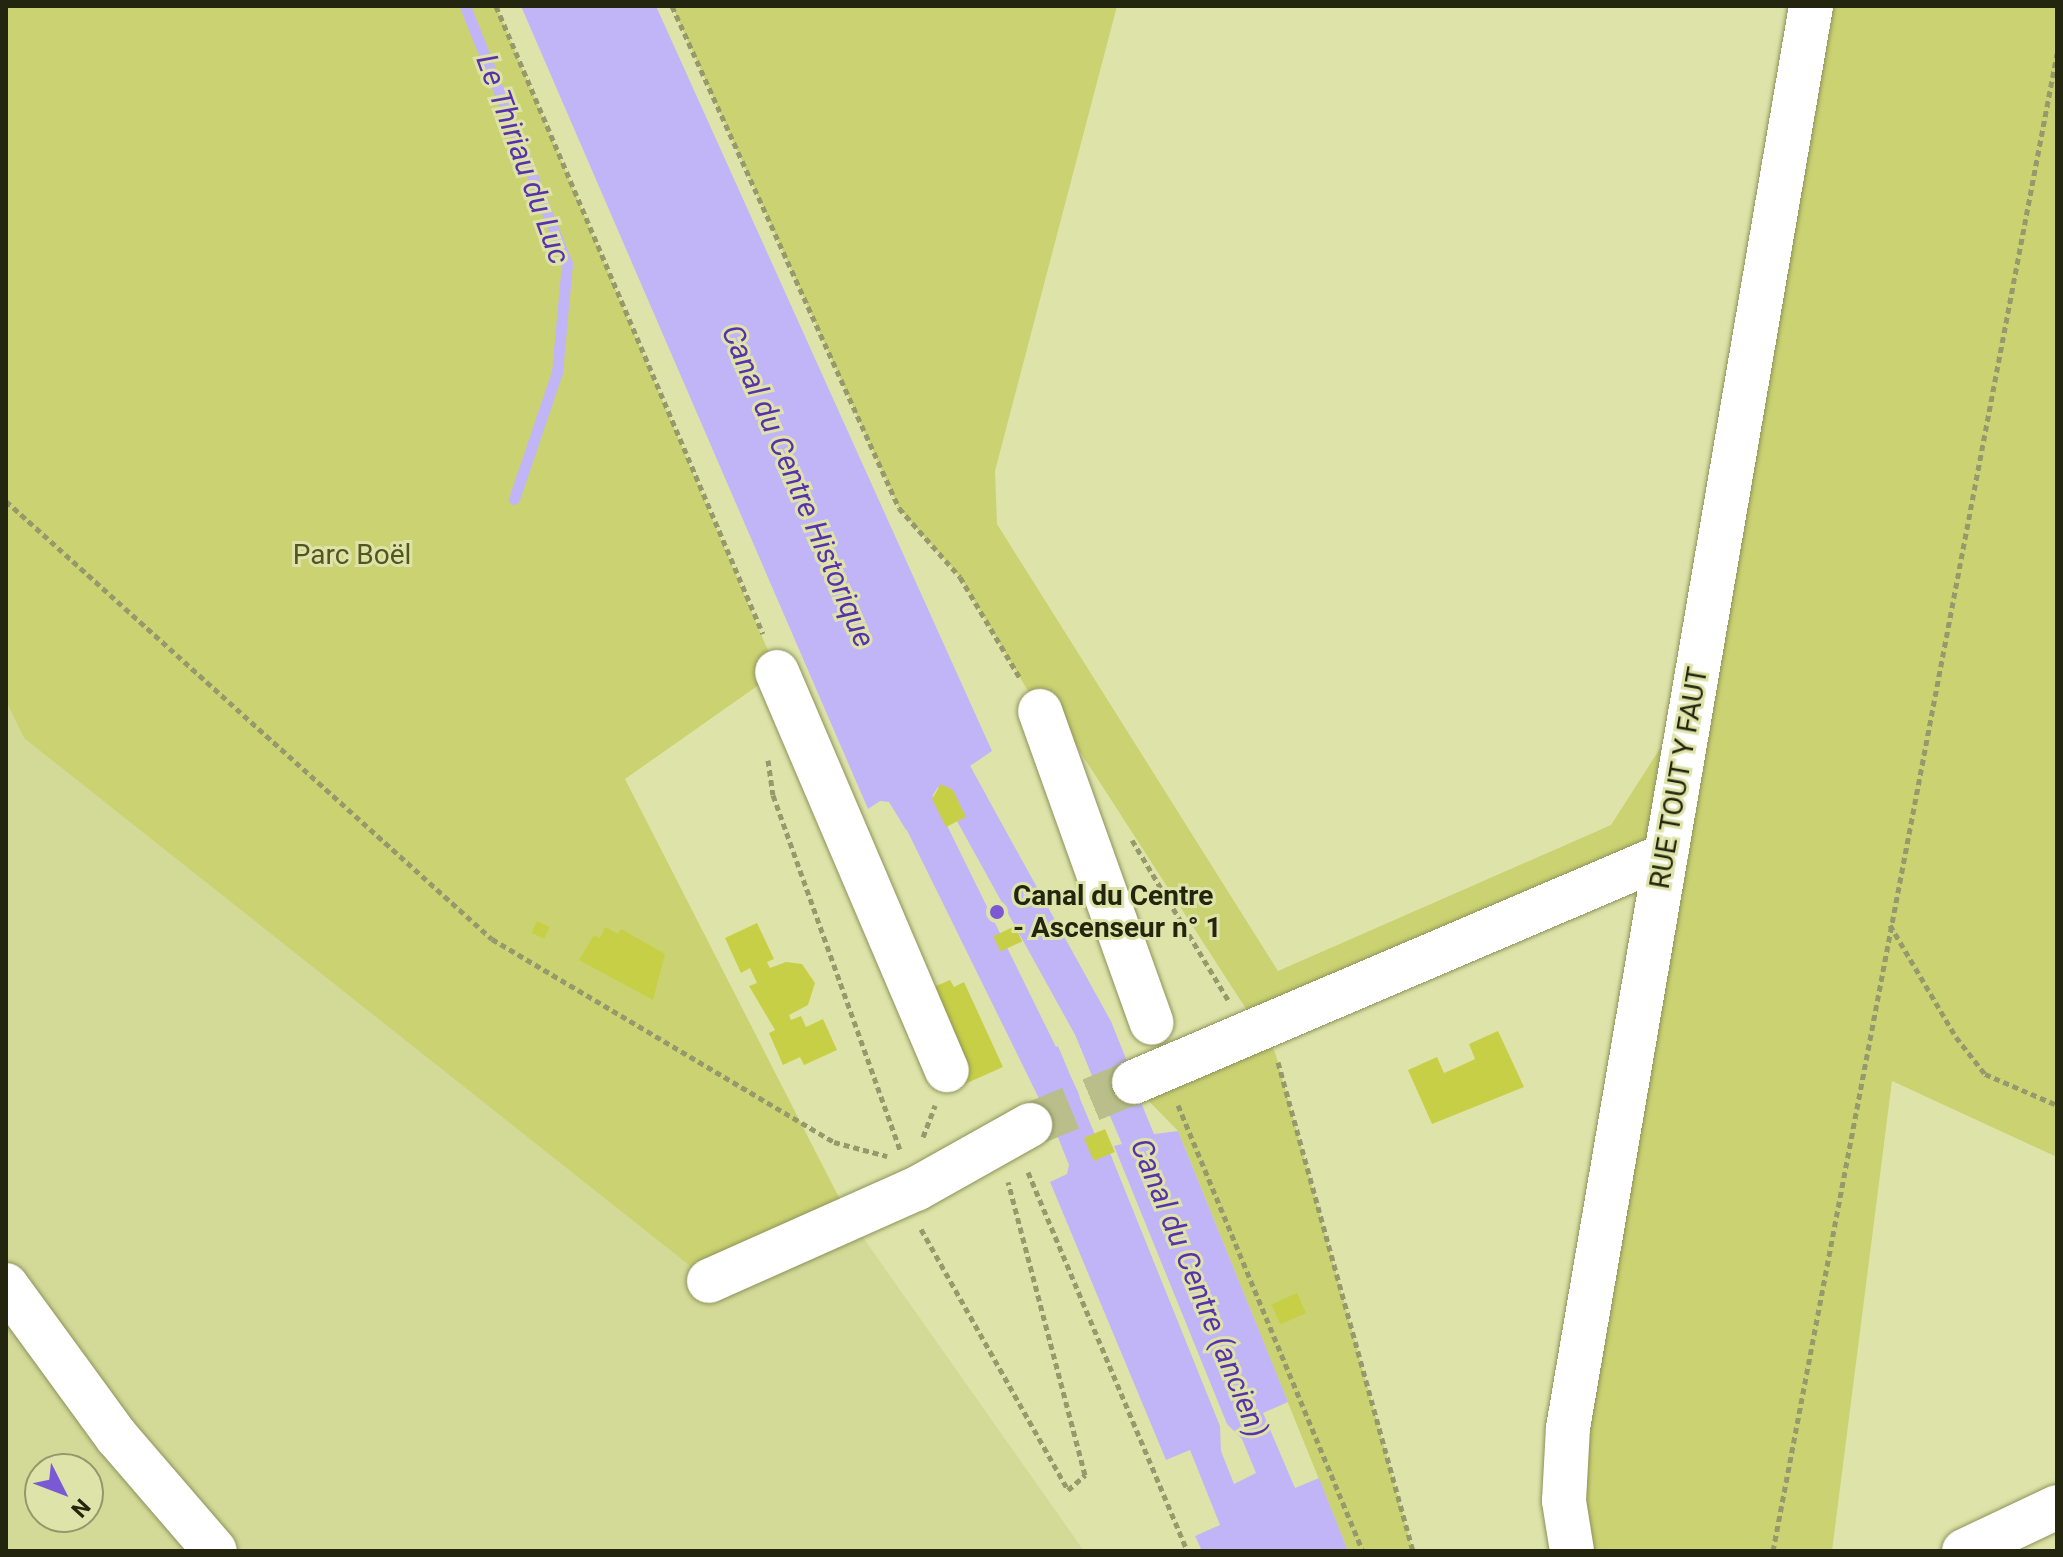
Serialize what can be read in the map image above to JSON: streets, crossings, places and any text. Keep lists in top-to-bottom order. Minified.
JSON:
{"streets":{"street":["RUE TOUT Y FAUT"]},"water":["Le Thiriau du Luc","Canal du Centre Historique","Canal du Centre (ancien)"],"parks":["Parc Boël"],"places":["Canal du Centre - Ascenseur n° 1"],"north":"bottom right"}
